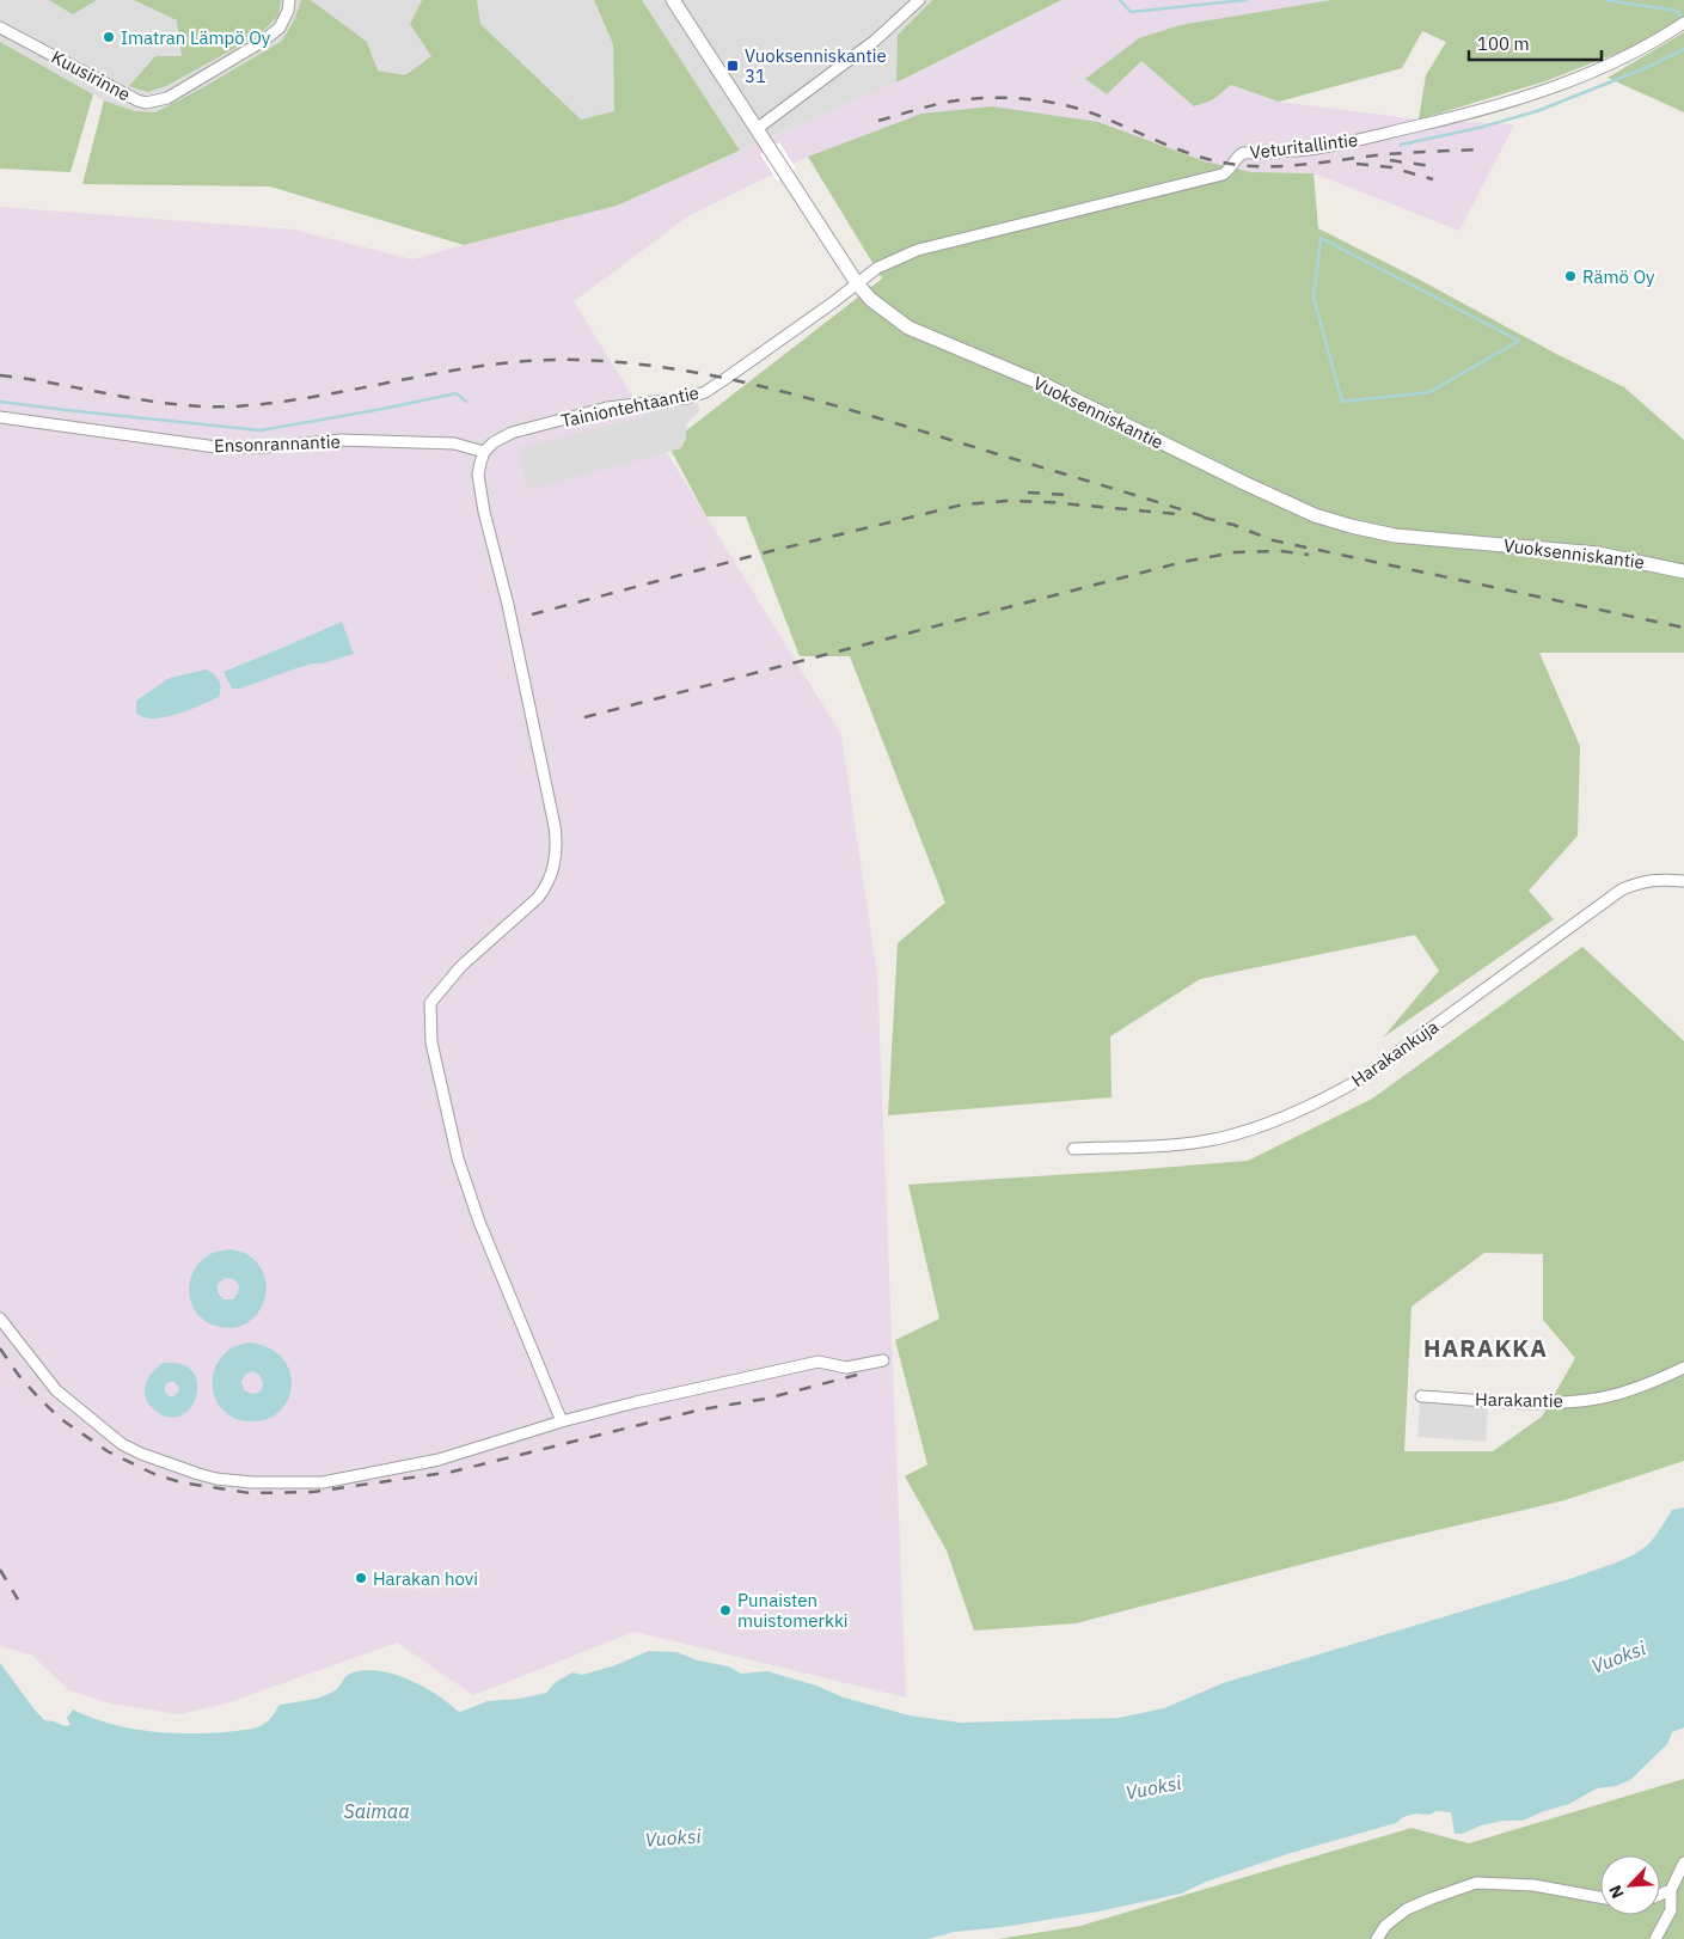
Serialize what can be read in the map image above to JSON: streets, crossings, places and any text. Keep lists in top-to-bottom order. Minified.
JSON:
{"streets":{"street":["Kuusirinne","Veturitallintie","Tainiontehtaantie","Vuoksenniskantie","Ensonrannantie","Harakankuja","Harakantie"]},"crossings":[["Veturitallintie","Tainiontehtaantie"],["Veturitallintie","Vuoksenniskantie"],["Tainiontehtaantie","Vuoksenniskantie"],["Tainiontehtaantie","Ensonrannantie"]],"districts":["HARAKKA"],"water":["Vuoksi","Saimaa"],"places":{"other":["Imatran Lämpö Oy","Rämö Oy","Harakan hovi","Punaisten muistomerkki"],"transit":["Vuoksenniskantie 31"]},"scale_bar":"100 m","north":"bottom left"}
